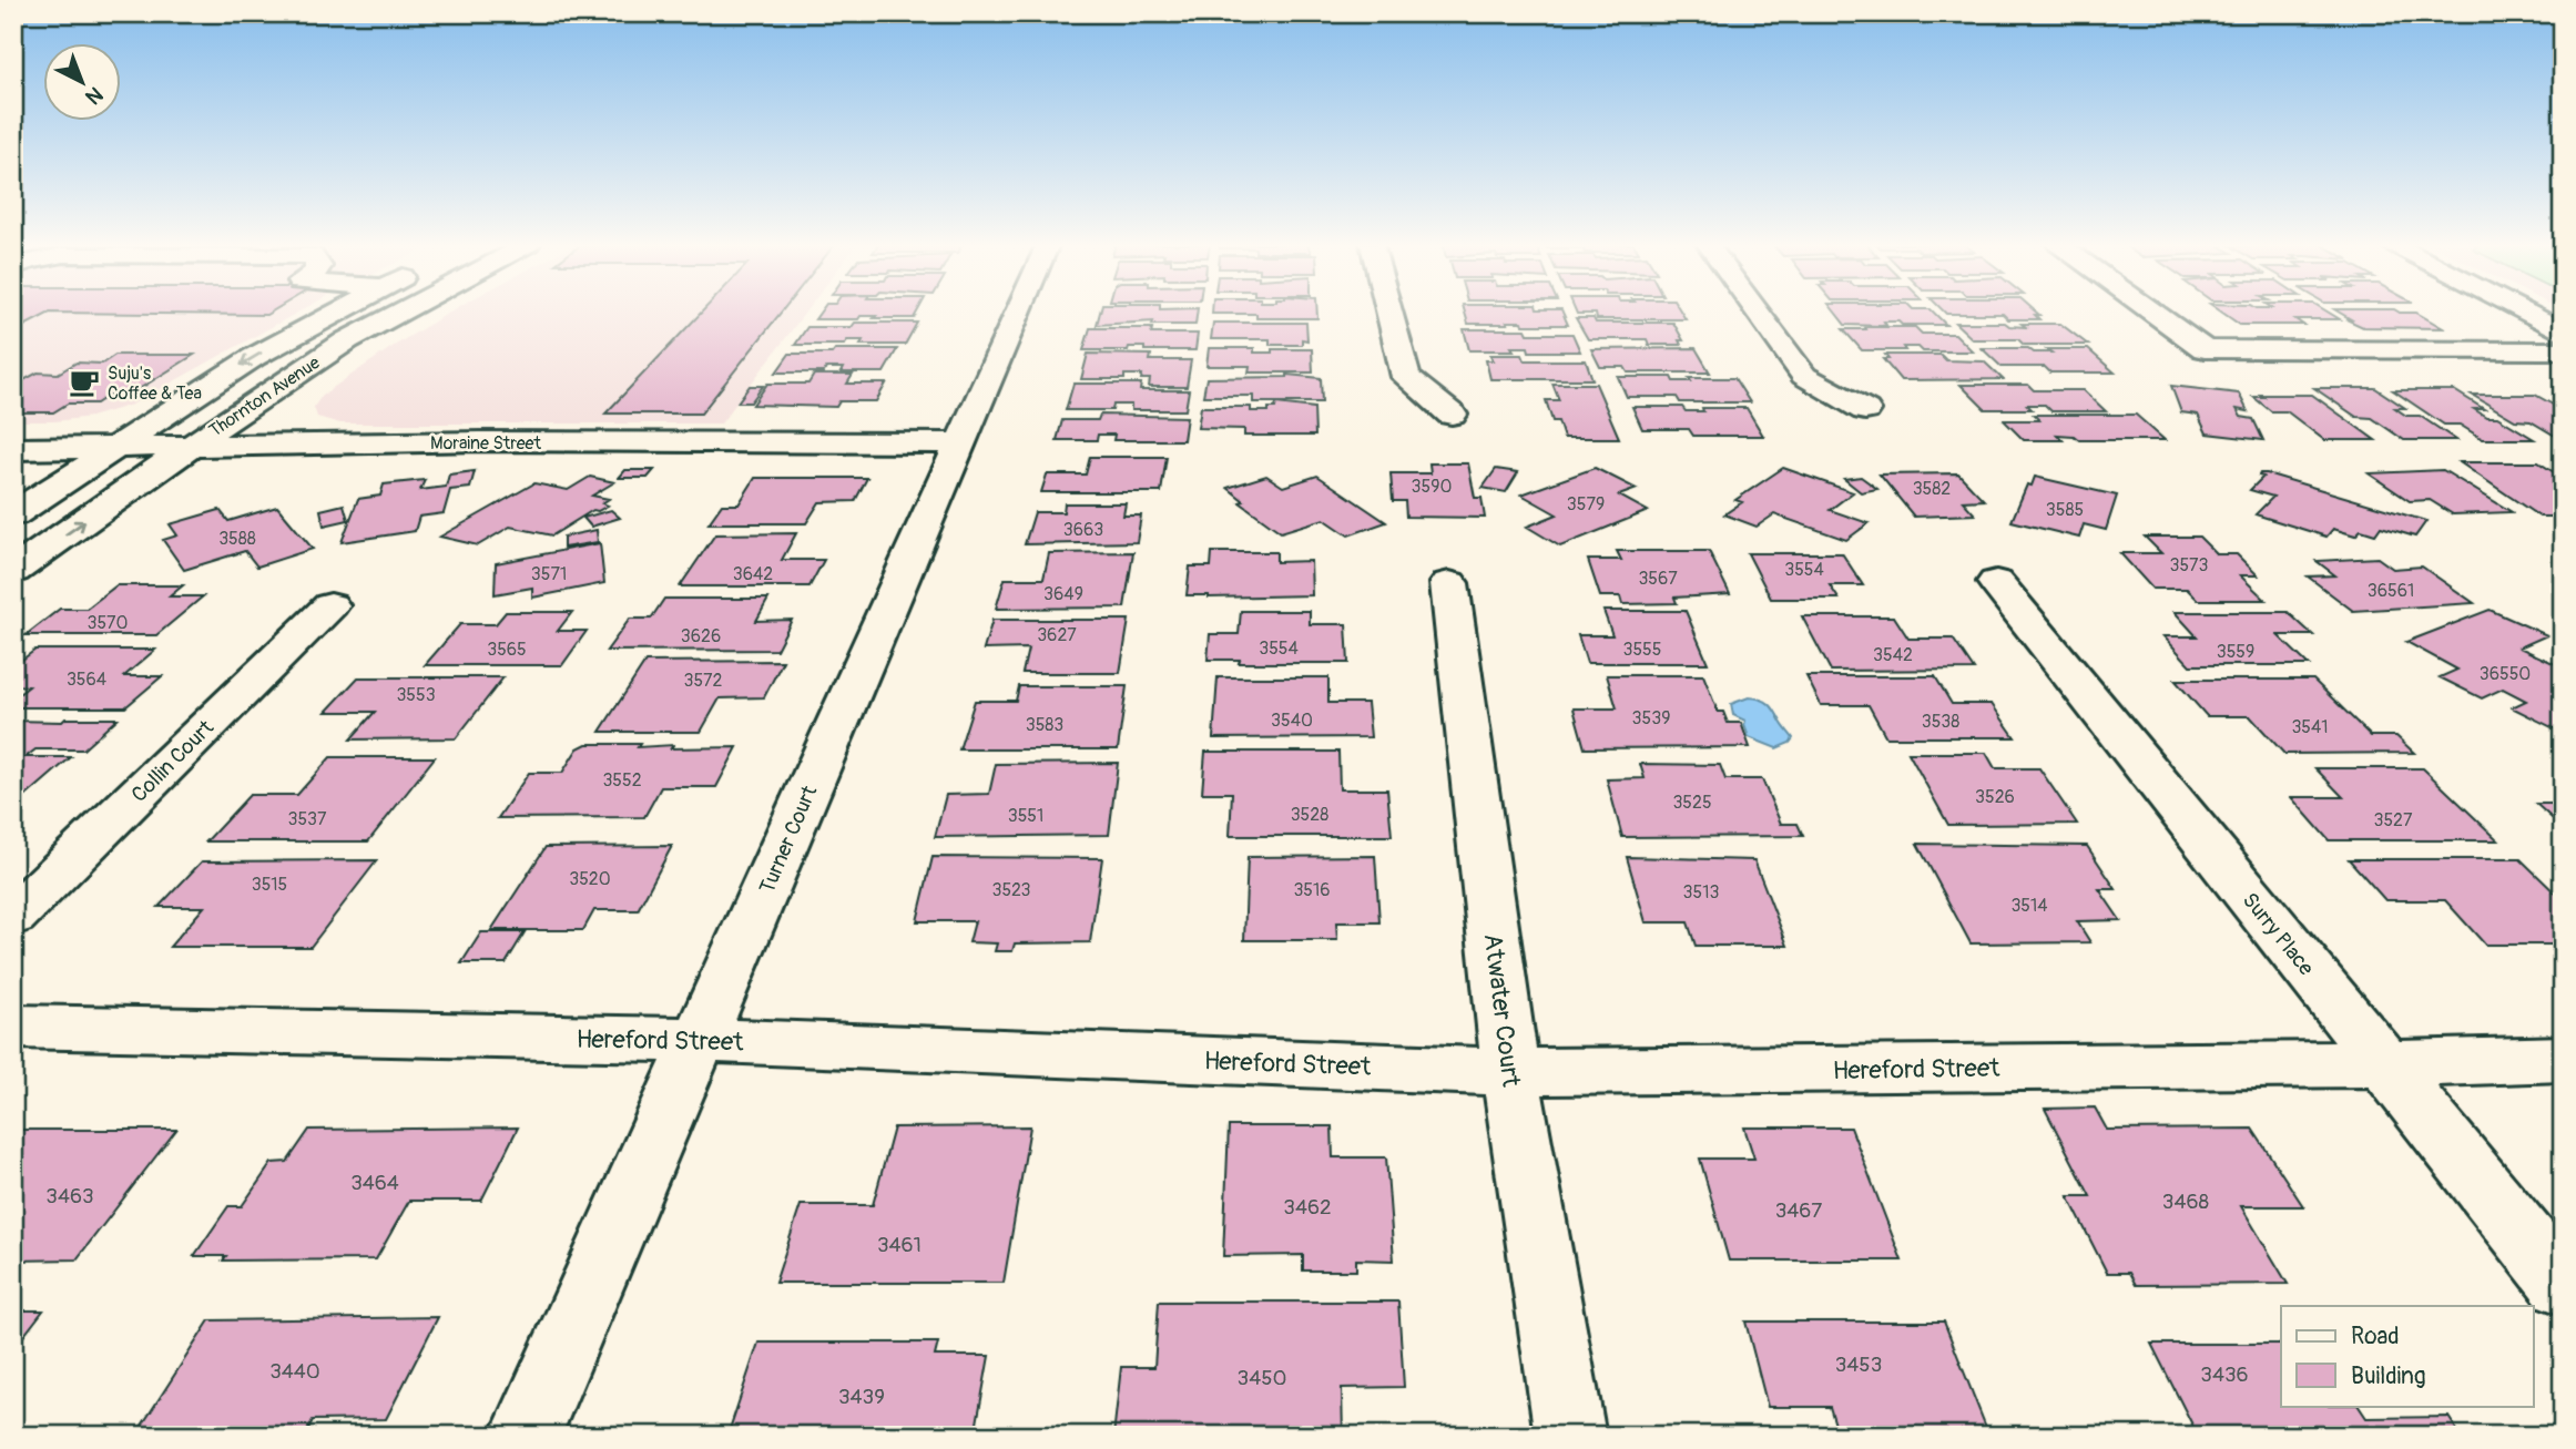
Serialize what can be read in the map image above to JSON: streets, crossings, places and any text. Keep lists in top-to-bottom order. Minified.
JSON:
{"streets":{"street":["Thornton Avenue","Moraine Street","Collin Court","Turner Court","Surry Place","Atwater Court","Hereford Street"]},"crossings":[["Thornton Avenue","Moraine Street"],["Moraine Street","Turner Court"],["Turner Court","Hereford Street"],["Surry Place","Hereford Street"],["Atwater Court","Hereford Street"]],"places":{"cafe":["Suju's Coffee & Tea"]},"house_numbers":["3590","3582","3579","3585","3663","3588","3573","3554","3571","3642","3567","36561","3649","3570","3627","3626","3554","3565","3555","3559","3542","36550","3564","3572","3553","3539","3540","3538","3583","3541","3552","3526","3525","3528","3551","3537","3527","3520","3515","3523","3516","3513","3514","3464","3463","3468","3462","3467","3461","3453","3440","3436","3450","3439"],"legend":["Road","Building"],"north":"bottom right"}
